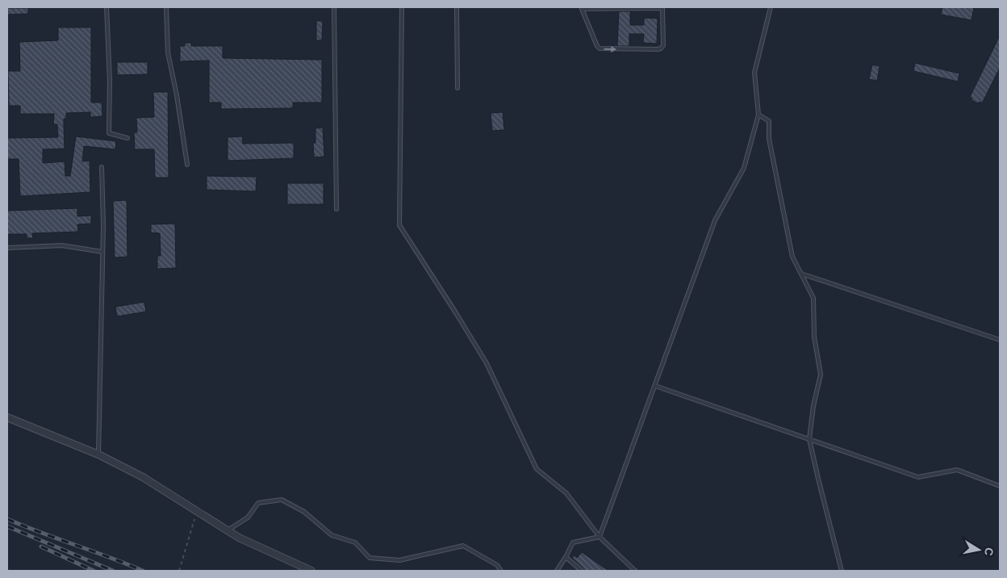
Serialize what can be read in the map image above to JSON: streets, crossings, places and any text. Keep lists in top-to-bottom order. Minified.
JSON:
{"north":"right"}
